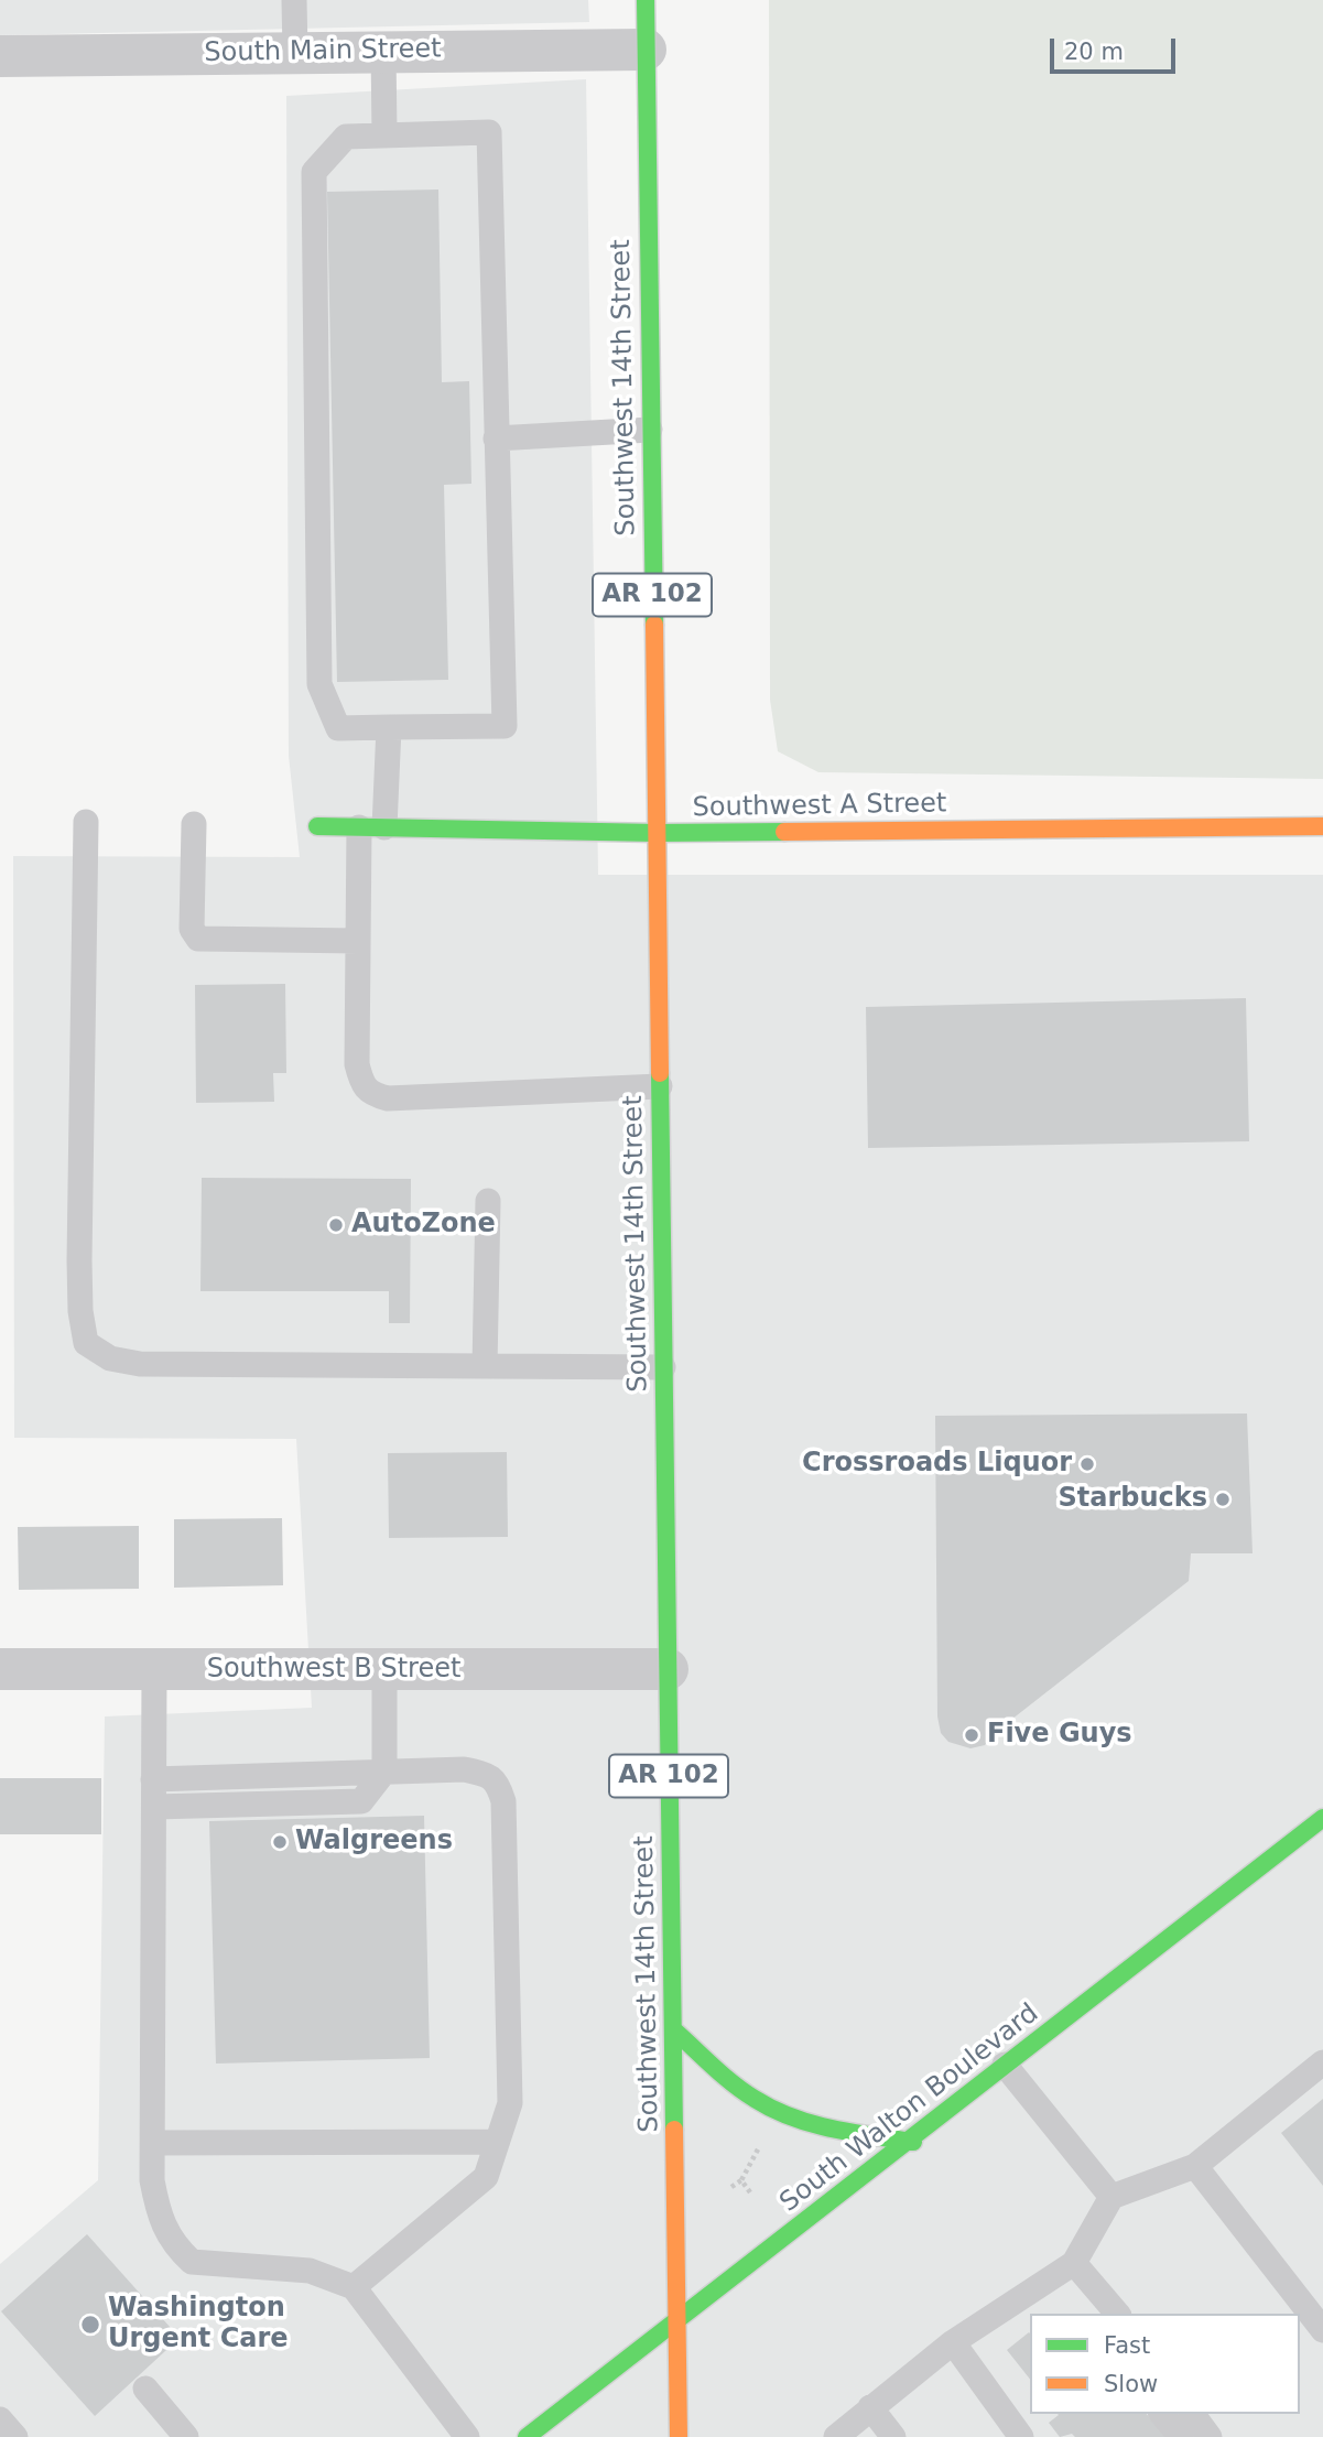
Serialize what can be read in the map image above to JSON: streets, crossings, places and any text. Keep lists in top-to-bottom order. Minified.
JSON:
{"streets":{"main road":["Southwest 14th Street","AR 102","Southwest A Street","South Walton Boulevard"],"street":["South Main Street","Southwest B Street"]},"crossings":[["South Main Street","Southwest 14th Street"],["South Main Street","AR 102"],["Southwest 14th Street","AR 102"],["Southwest 14th Street","Southwest A Street"],["Southwest 14th Street","Southwest B Street"],["Southwest 14th Street","South Walton Boulevard"]],"places":["AutoZone","Crossroads Liquor","Starbucks","Five Guys","Walgreens","Washington Urgent Care"],"legend":["Fast","Slow"],"scale_bar":"20 m"}
